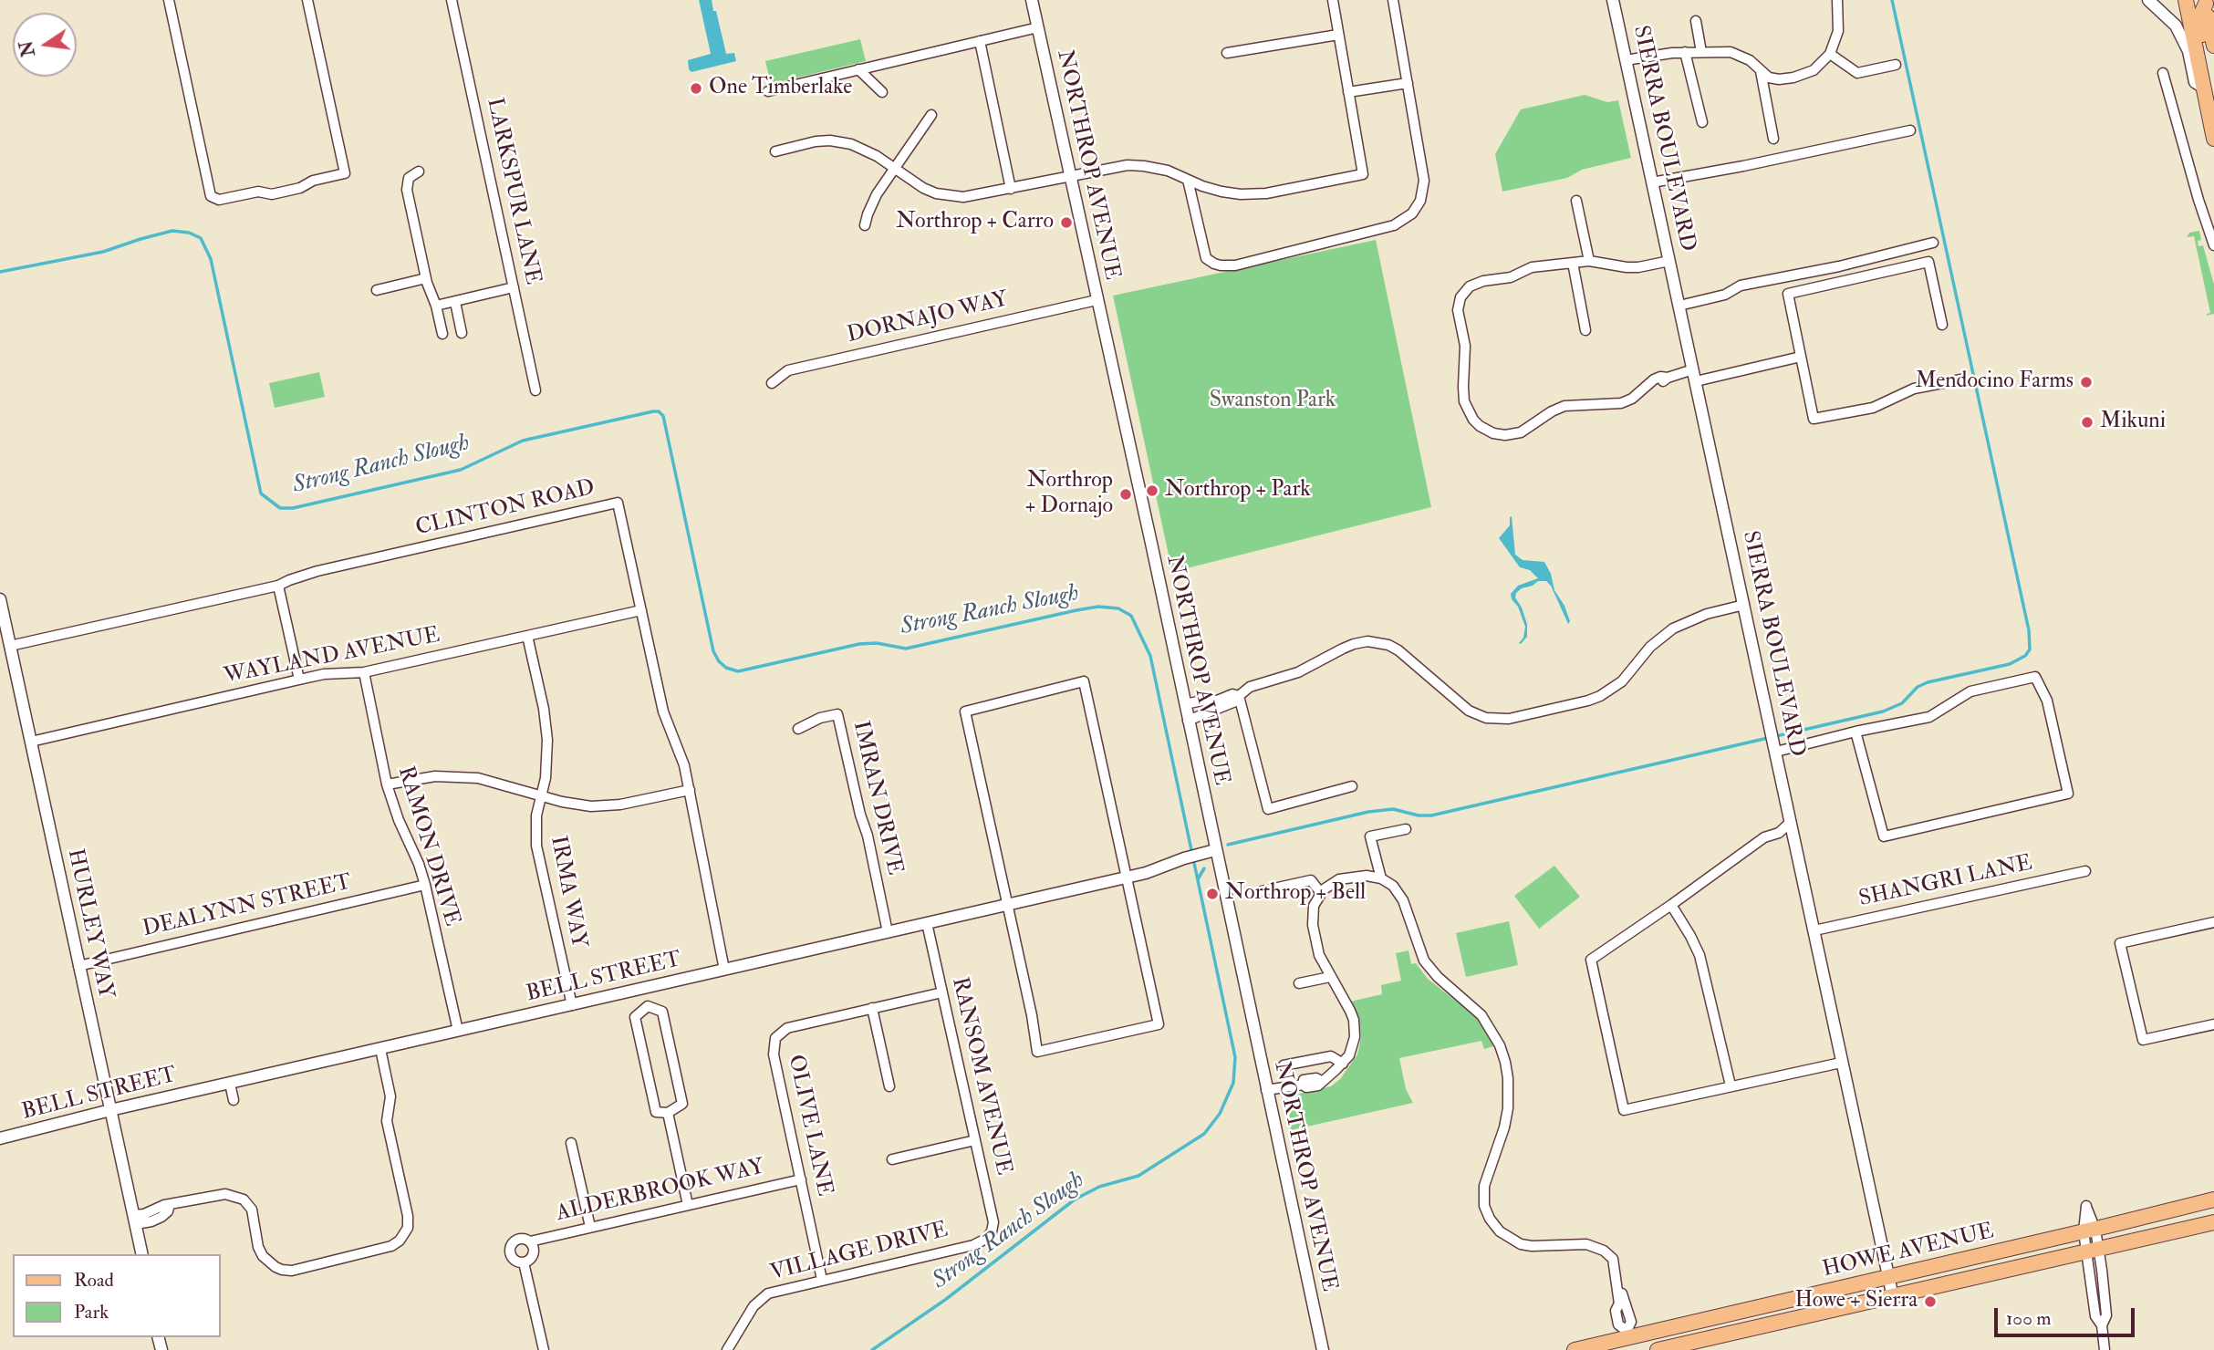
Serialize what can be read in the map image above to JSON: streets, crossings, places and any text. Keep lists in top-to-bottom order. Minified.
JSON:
{"streets":{"main road":["HOWE AVENUE"],"street":["SIERRA BOULEVARD","NORTHROP AVENUE","LARKSPUR LANE","DORNAJO WAY","CLINTON ROAD","WAYLAND AVENUE","IMRAN DRIVE","RAMON DRIVE","SHANGRI LANE","IRMA WAY","DEALYNN STREET","HURLEY WAY","BELL STREET","RANSOM AVENUE","OLIVE LANE","ALDERBROOK WAY","VILLAGE DRIVE"]},"crossings":[["SIERRA BOULEVARD","SHANGRI LANE"],["SIERRA BOULEVARD","HOWE AVENUE"],["NORTHROP AVENUE","DORNAJO WAY"],["NORTHROP AVENUE","BELL STREET"],["CLINTON ROAD","WAYLAND AVENUE"],["CLINTON ROAD","HURLEY WAY"],["CLINTON ROAD","BELL STREET"],["WAYLAND AVENUE","RAMON DRIVE"],["WAYLAND AVENUE","IRMA WAY"],["WAYLAND AVENUE","HURLEY WAY"],["IMRAN DRIVE","BELL STREET"],["RAMON DRIVE","DEALYNN STREET"],["RAMON DRIVE","BELL STREET"],["IRMA WAY","BELL STREET"],["DEALYNN STREET","HURLEY WAY"],["HURLEY WAY","BELL STREET"],["BELL STREET","RANSOM AVENUE"],["RANSOM AVENUE","OLIVE LANE"],["RANSOM AVENUE","VILLAGE DRIVE"],["OLIVE LANE","ALDERBROOK WAY"],["OLIVE LANE","VILLAGE DRIVE"]],"water":["Strong Ranch Slough"],"parks":["Swanston Park"],"places":["One Timberlake","Northrop + Carro","Mendocino Farms","Mikuni","Northrop + Park","Northrop + Dornajo","Northrop + Bell","Howe + Sierra"],"legend":["Road","Park"],"scale_bar":"100 m","north":"left"}
